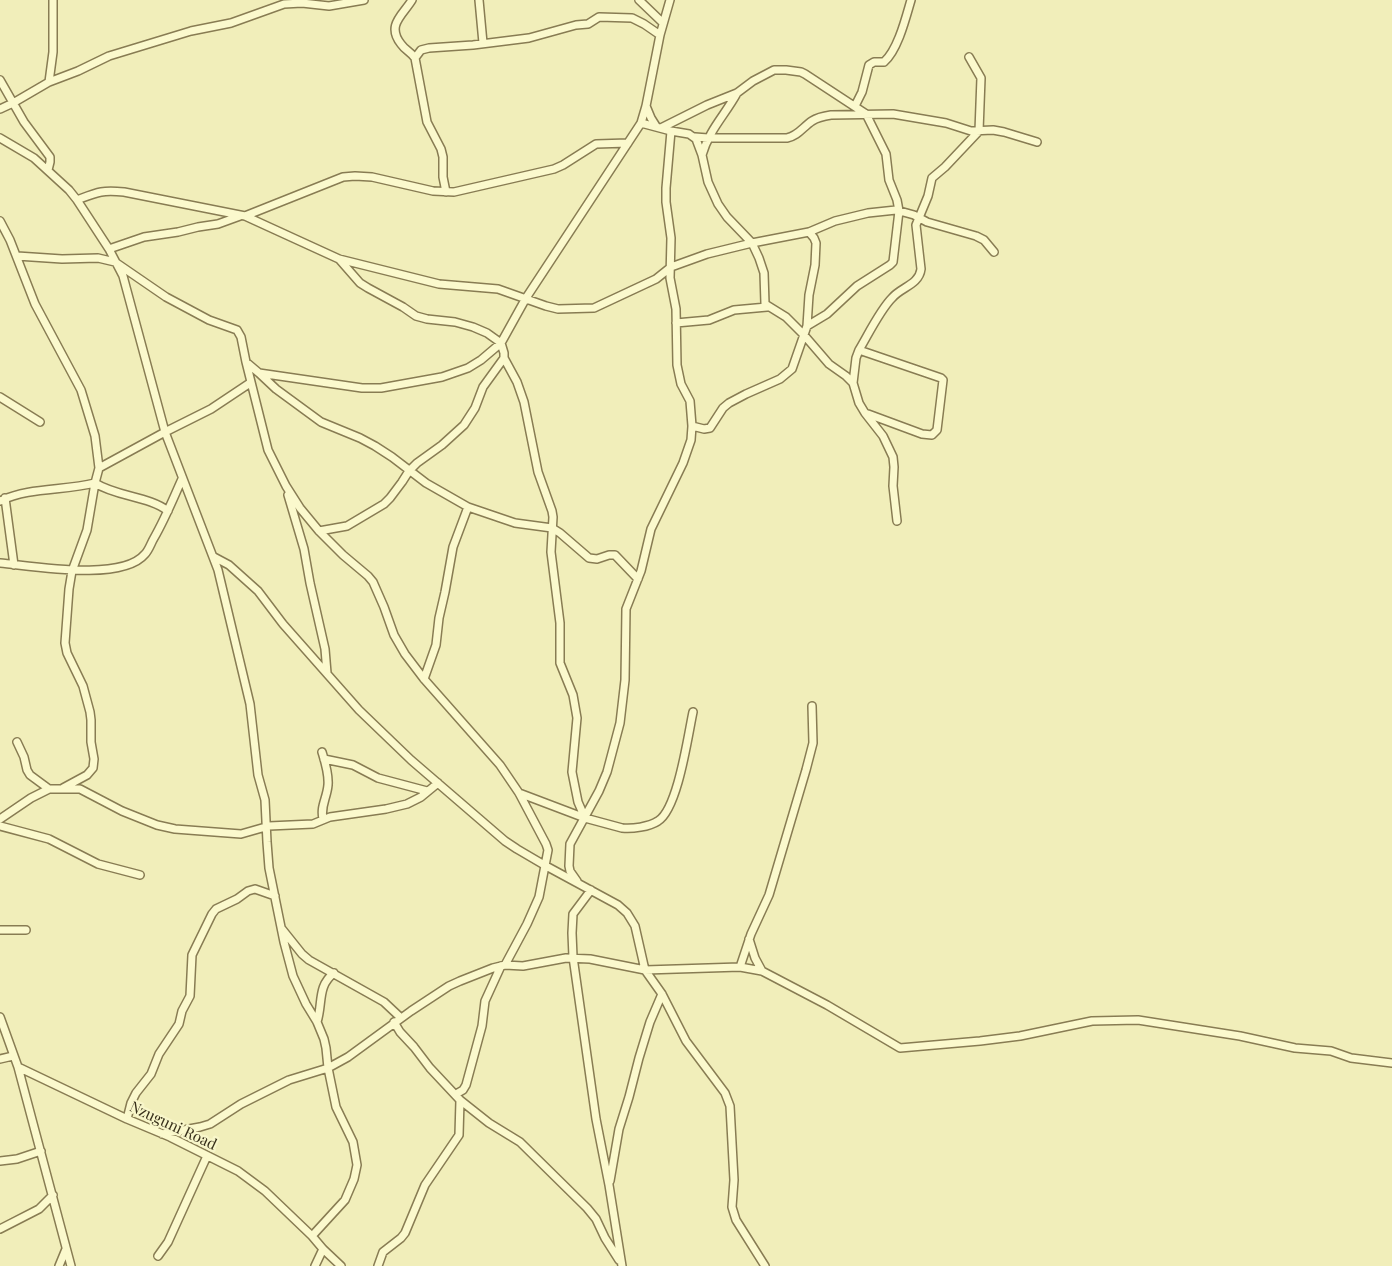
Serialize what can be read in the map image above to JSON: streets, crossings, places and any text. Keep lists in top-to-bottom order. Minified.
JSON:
{"streets":{"street":["Nzuguni Road"]}}
